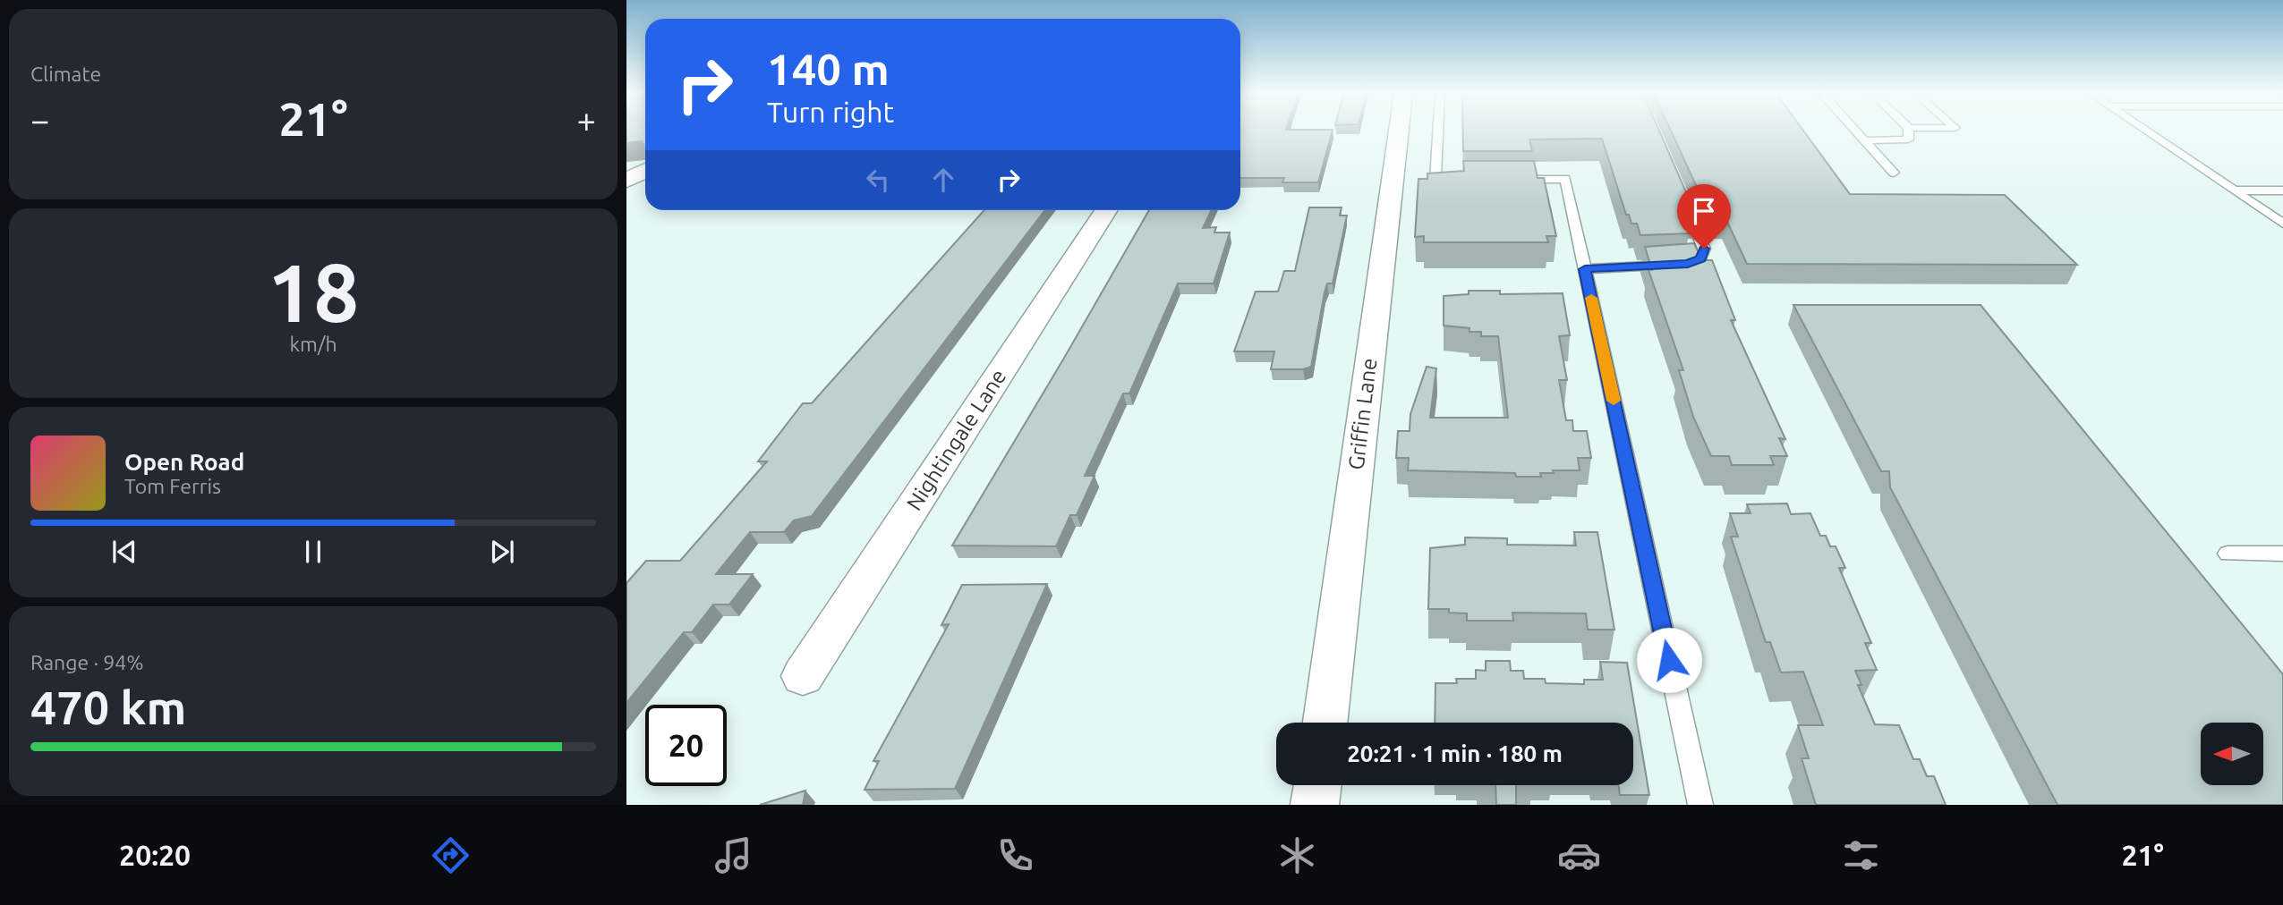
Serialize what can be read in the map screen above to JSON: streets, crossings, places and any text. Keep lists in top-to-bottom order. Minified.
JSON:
{"streets":{"street":["Griffin Lane","Nightingale Lane"]},"north":"left","page":{"tile":["Climate",["18","km/h"],["Range · 94%","470 km"]],"turn":["140 m","Turn right"],"heat":["−","21°","+"],"song":["Open Road","Tom Ferris"],"limit":"20","trip":"20:21 · 1 min · 180 m","tabs":["20:20","21°"]}}
